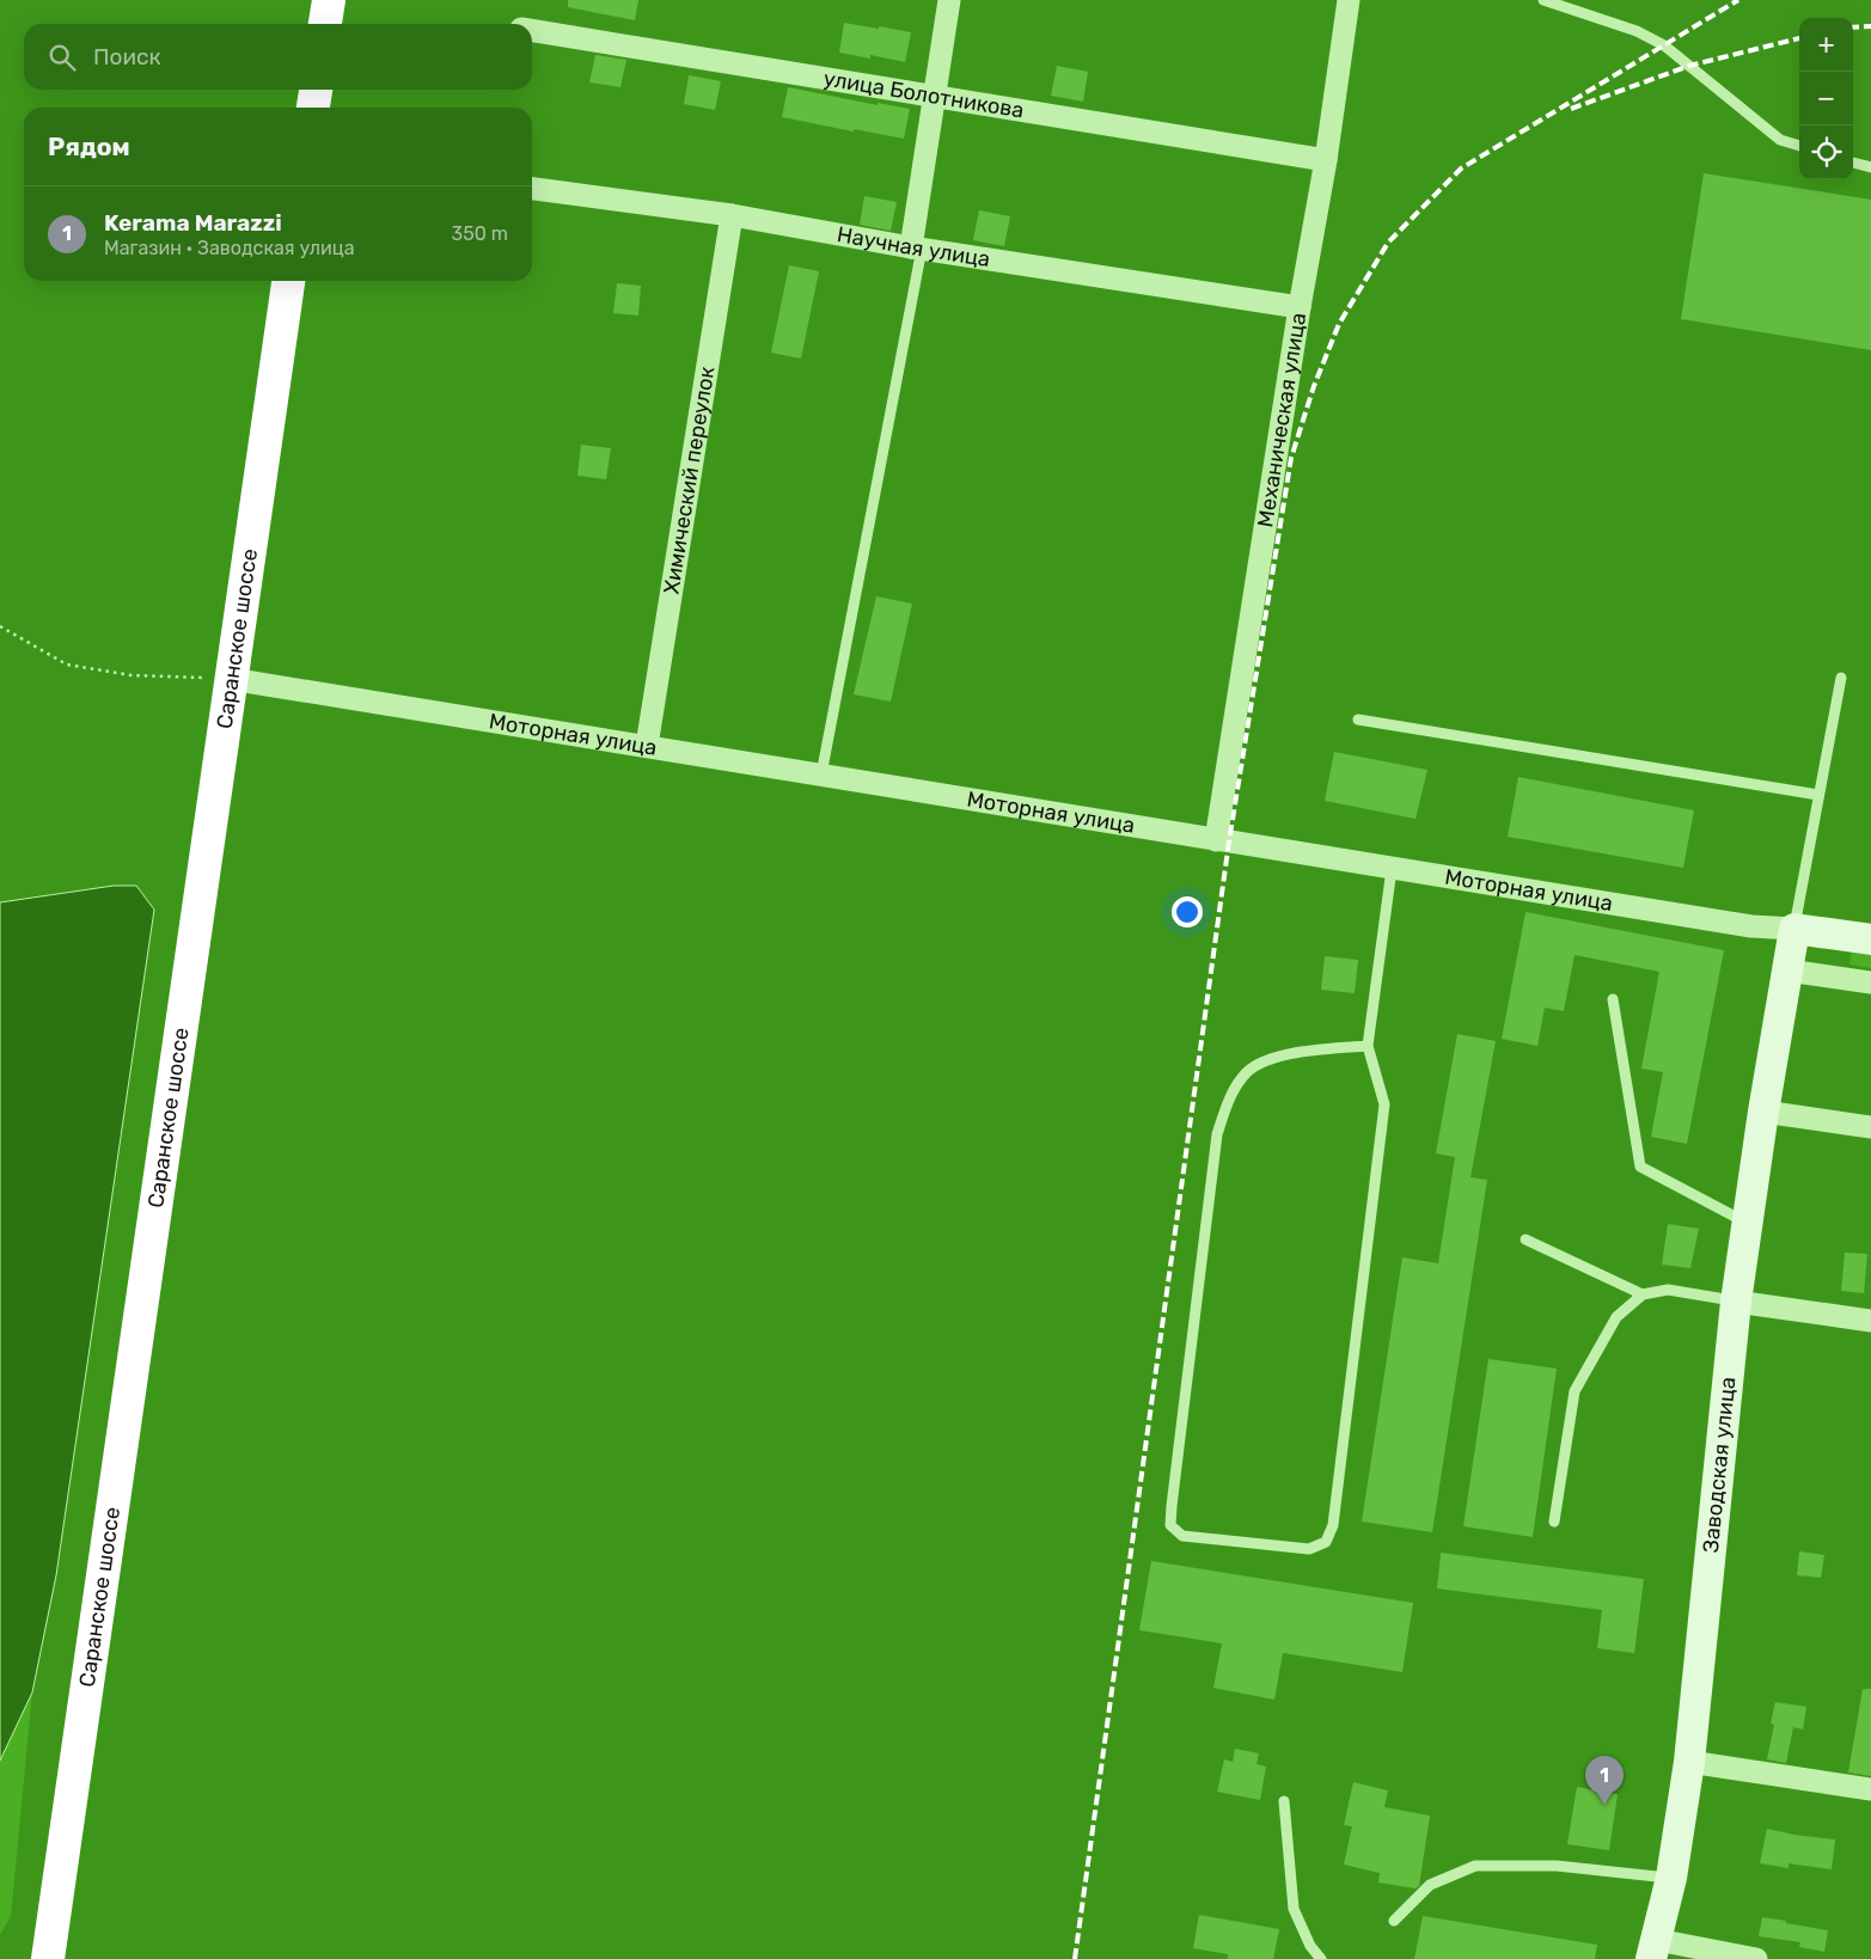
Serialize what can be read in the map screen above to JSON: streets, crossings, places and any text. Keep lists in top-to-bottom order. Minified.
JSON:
{"streets":{"highway":["Саранское шоссе"],"street":["улица Болотникова","Научная улица","Механическая улица","Химический переулок","Моторная улица","Заводская улица"]},"crossings":[["улица Болотникова","Механическая улица"],["Научная улица","Механическая улица"],["Научная улица","Химический переулок"],["Механическая улица","Моторная улица"],["Химический переулок","Моторная улица"],["Саранское шоссе","Моторная улица"],["Моторная улица","Заводская улица"]],"page":{"map_buttons":["+","−"],"search":"Поиск","heading":"Рядом","list":[{"mark":"1","name":"Kerama Marazzi","note":"Магазин · Заводская улица","value":"350 m"}],"pins":"1"}}
